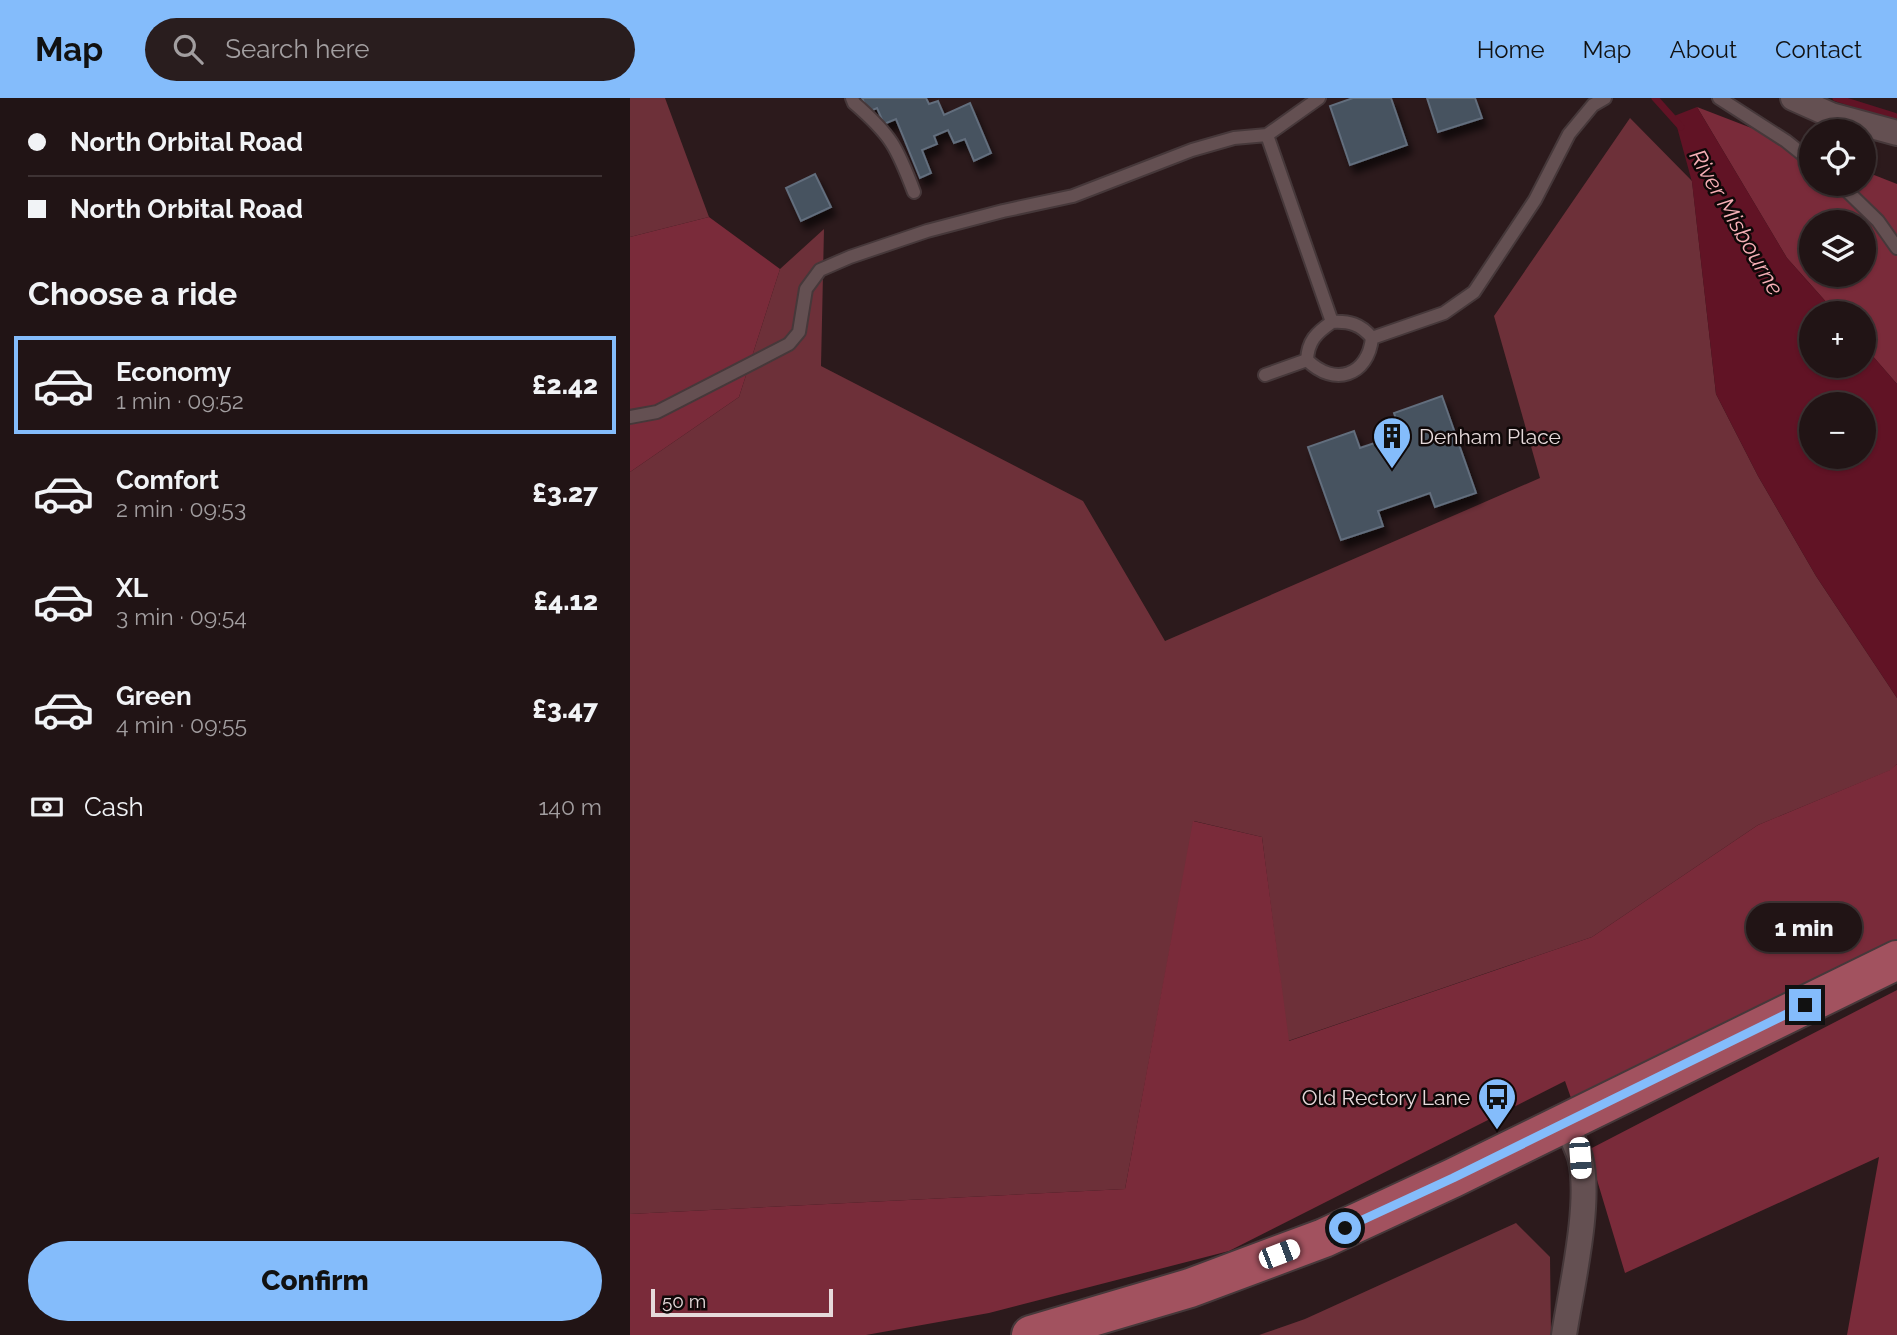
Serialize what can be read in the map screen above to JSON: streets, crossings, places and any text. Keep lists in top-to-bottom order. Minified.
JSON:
{"water":["River Misbourne"],"places":{"building":["Denham Place"],"bus stop":["Old Rectory Lane"]},"scale_bar":"50 m","page":{"header":"Map","search":"Search here","nav":["Home","Map","About","Contact"],"banner":["North Orbital Road","North Orbital Road"],"map_buttons":["+","−"],"heading":"Choose a ride","list":[{"name":"Economy","note":"1 min · 09:52","value":"£2.42"},{"name":"Comfort","note":"2 min · 09:53","value":"£3.27"},{"name":"XL","note":"3 min · 09:54","value":"£4.12"},{"name":"Green","note":"4 min · 09:55","value":"£3.47"}],"pay":["Cash","140 m"],"bubble":"1 min","buttons":"Confirm","scale":"50 m"}}
